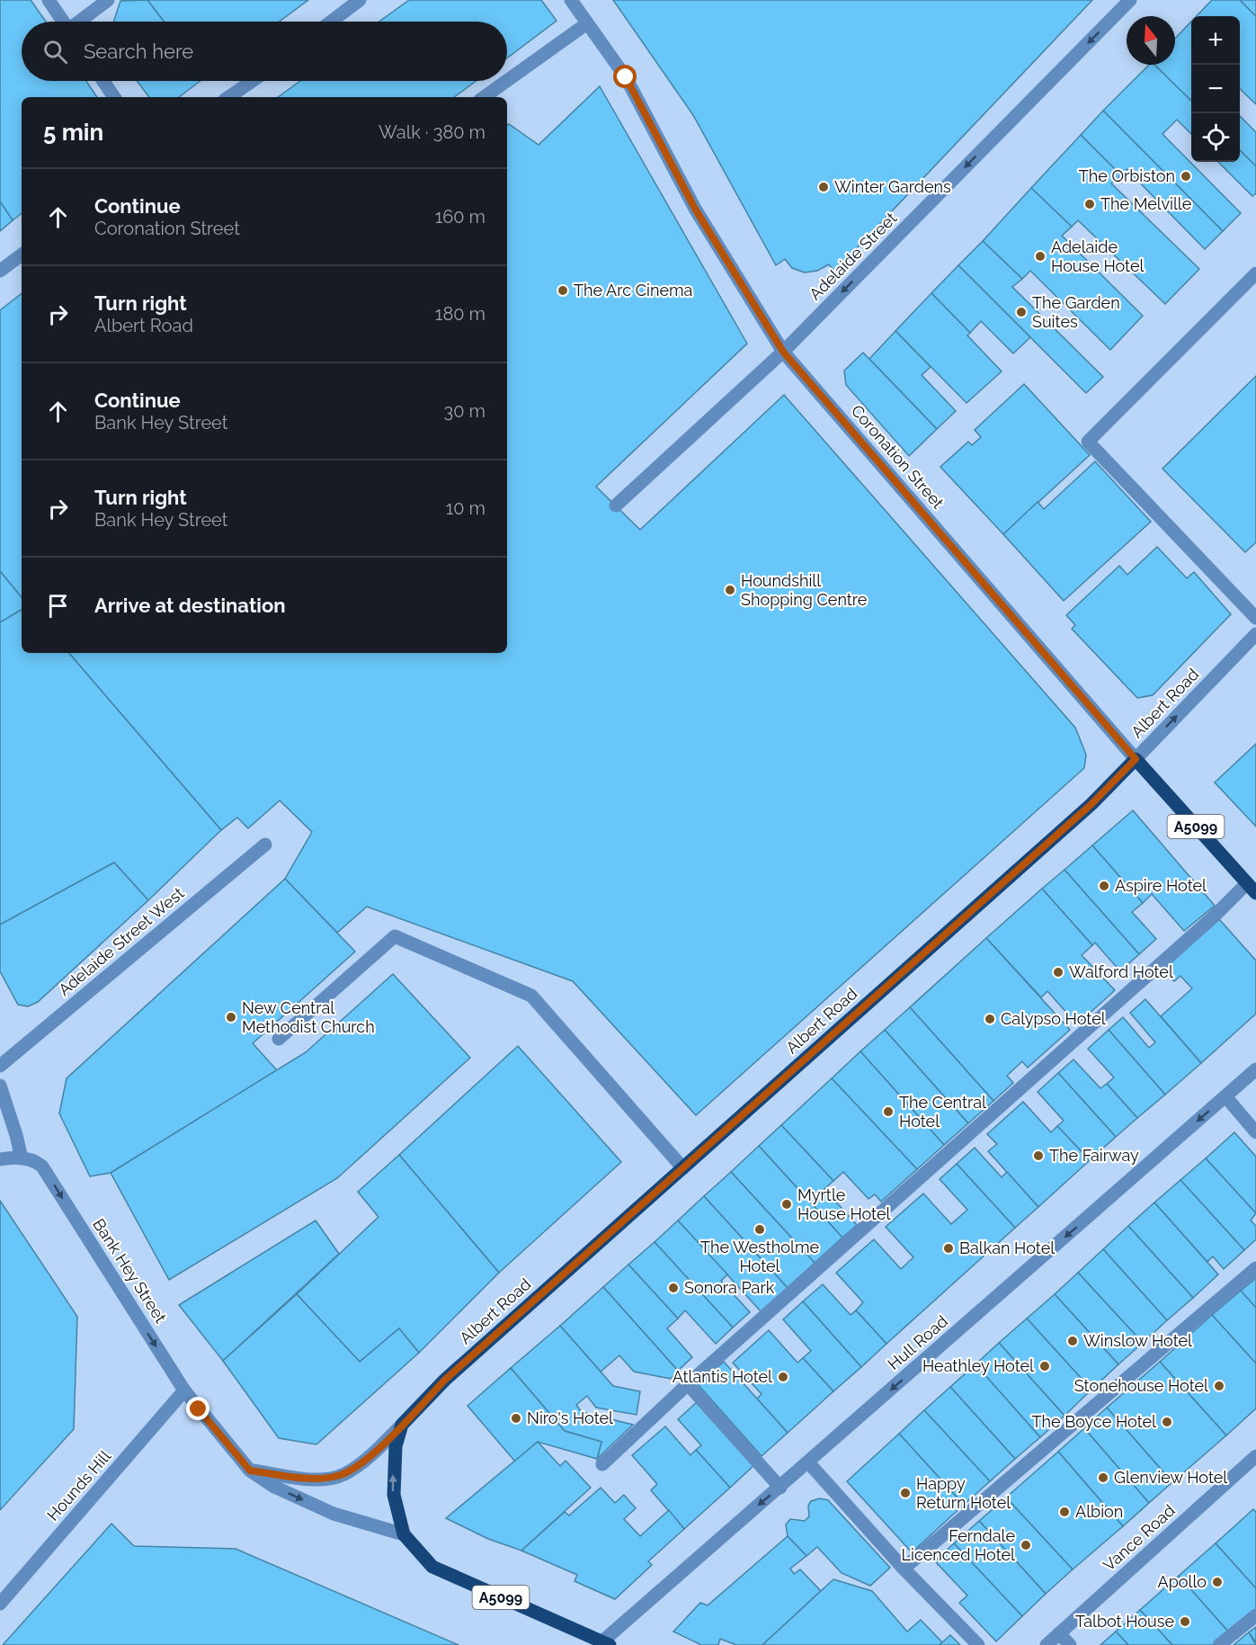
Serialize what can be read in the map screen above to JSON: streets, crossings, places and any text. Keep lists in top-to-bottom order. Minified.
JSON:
{"streets":{"main road":["Coronation Street","Albert Road","A5099"],"street":["Adelaide Street","Adelaide Street West","Bank Hey Street","Hull Road","Hounds Hill","Vance Road"]},"crossings":[["Adelaide Street","Coronation Street"],["Coronation Street","Albert Road"],["Albert Road","A5099"],["A5099","Bank Hey Street"],["A5099","Hull Road"],["Bank Hey Street","Hounds Hill"]],"one_way":["Adelaide Street","Bank Hey Street","Hull Road"],"places":["The Orbiston","Winter Gardens","The Melville","Adelaide House Hotel","The Arc Cinema","The Garden Suites","Houndshill Shopping Centre","Aspire Hotel","Walford Hotel","New Central Methodist Church","Calypso Hotel","The Central Hotel","The Fairway","Myrtle House Hotel","The Westholme Hotel","Balkan Hotel","Sonora Park","Winslow Hotel","Heathley Hotel","Atlantis Hotel","Stonehouse Hotel","Niro's Hotel","The Boyce Hotel","Glenview Hotel","Happy Return Hotel","Albion","Ferndale Licenced Hotel","Apollo","Talbot House"],"north":"top","page":{"map_buttons":["+","−"],"search":"Search here","heading":["5 min","Walk · 380 m"],"list":[["Continue","Coronation Street","160 m"],["Turn right","Albert Road","180 m"],["Continue","Bank Hey Street","30 m"],["Turn right","Bank Hey Street","10 m"],"Arrive at destination"]}}
